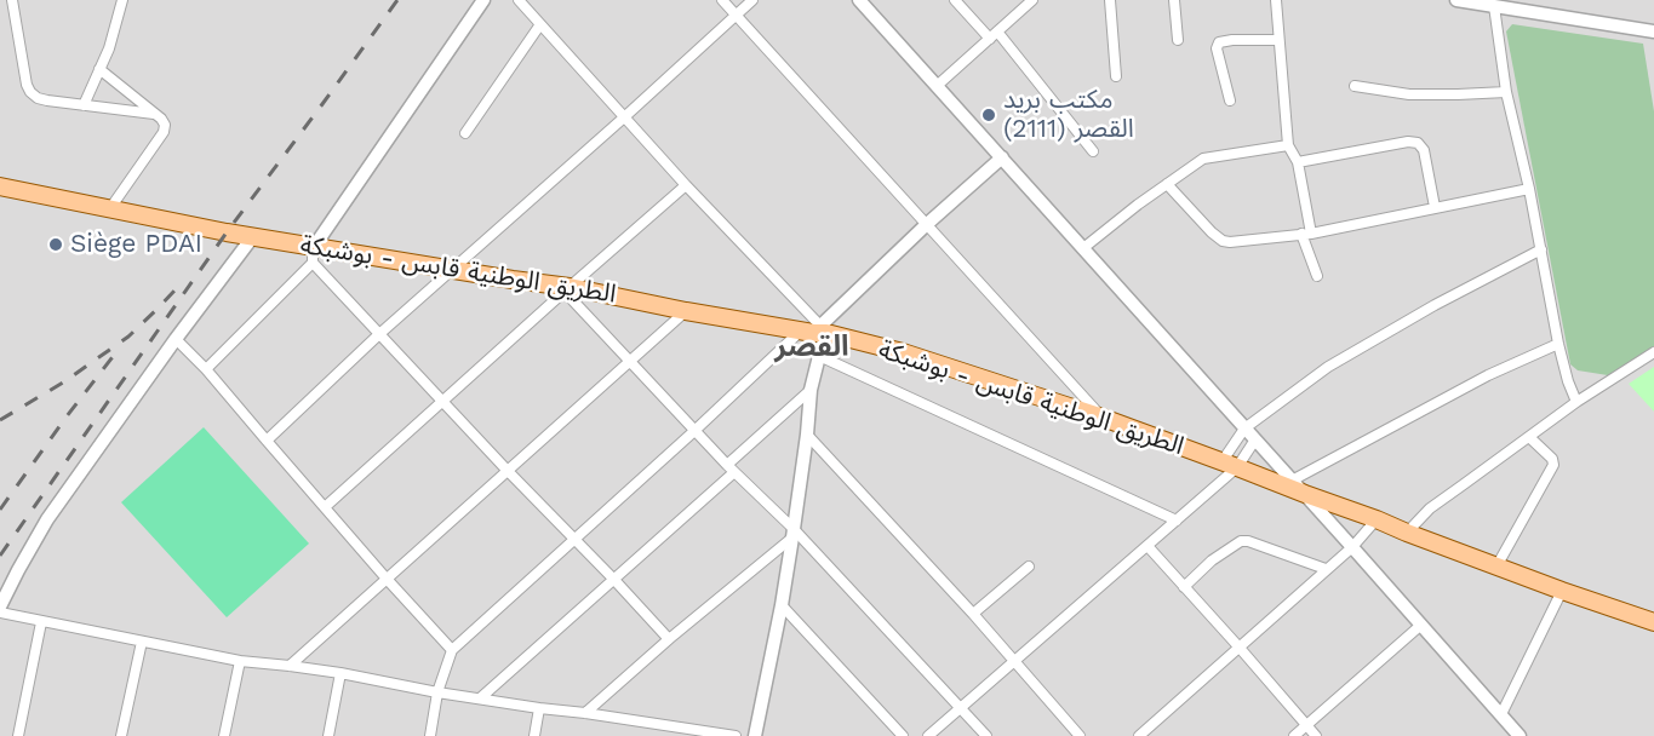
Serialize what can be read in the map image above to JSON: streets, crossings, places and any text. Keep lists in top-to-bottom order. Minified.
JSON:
{"streets":{"main road":["الطريق الوطنية قابس - بوشبكة"]},"districts":["القصر"],"places":["مكتب بريد القصر (2111)","Siège PDAI"]}
